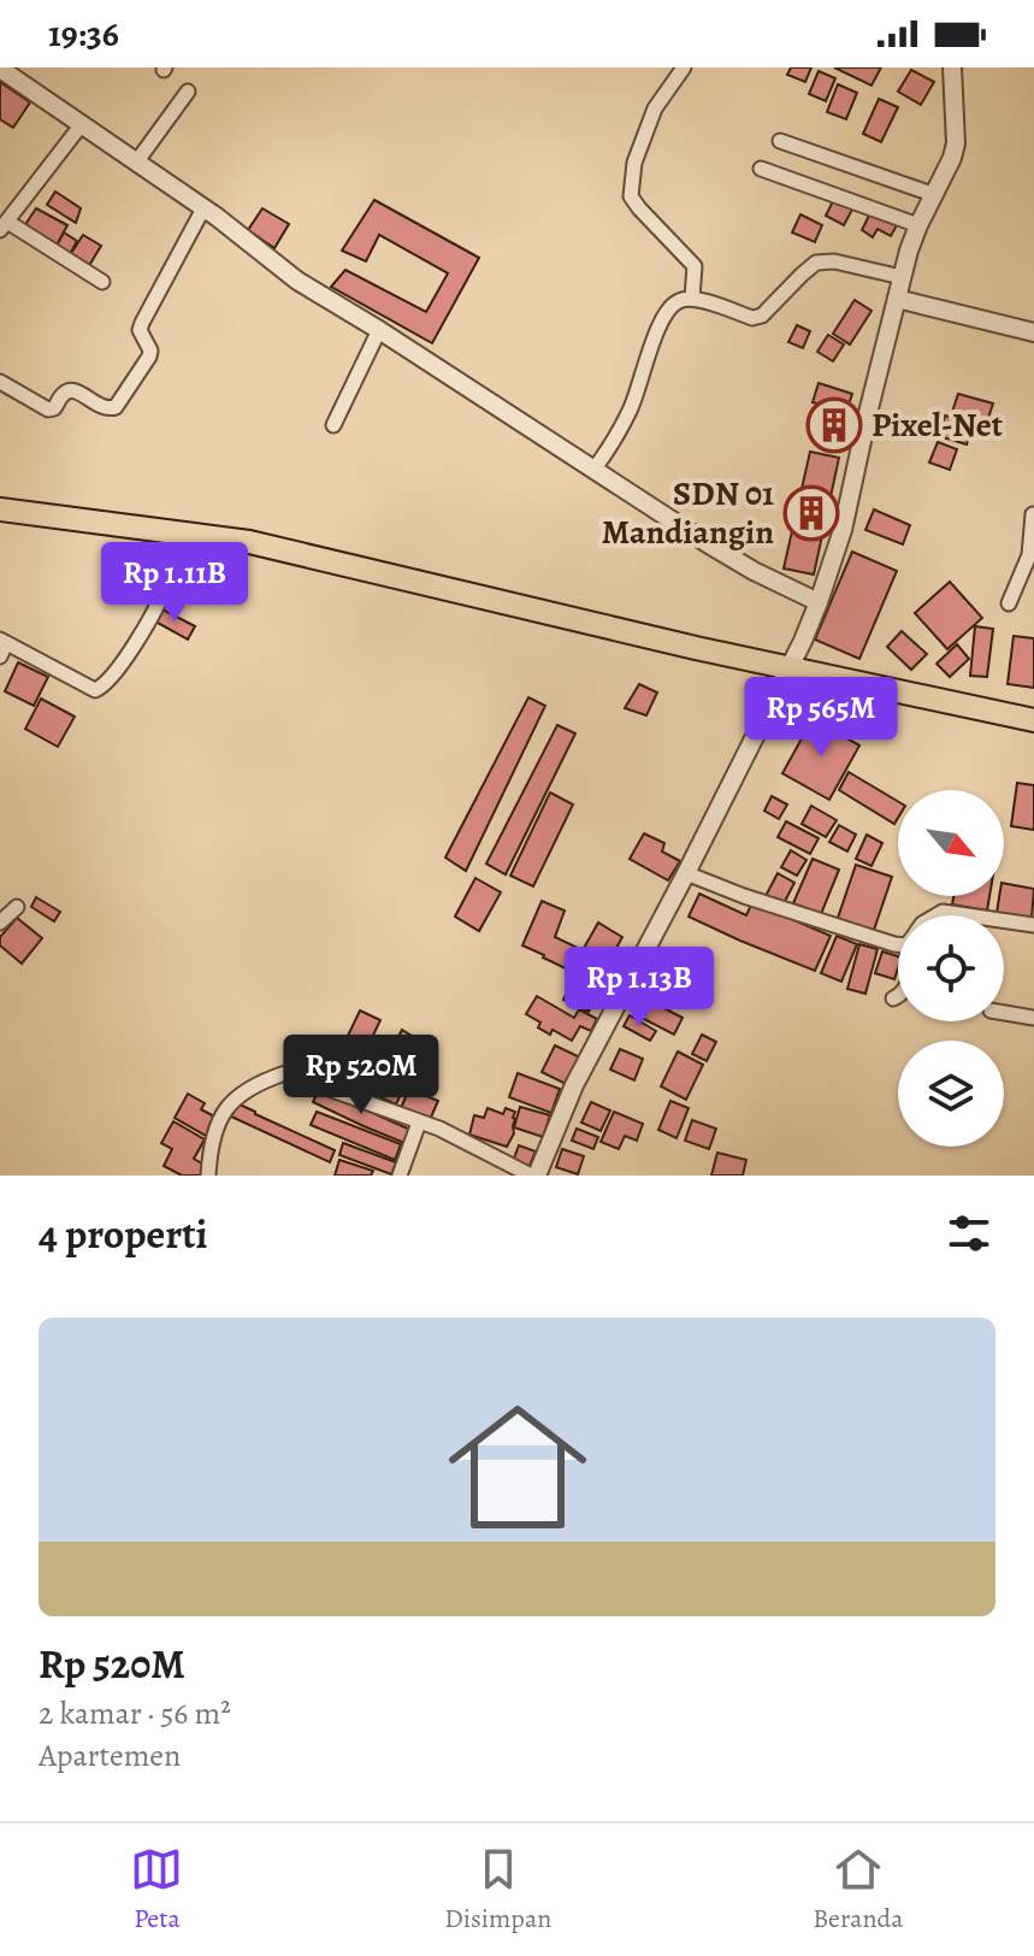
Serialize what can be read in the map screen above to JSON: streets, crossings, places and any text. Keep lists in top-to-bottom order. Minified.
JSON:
{"places":{"building":["Pixel-Net","SDN 01 Mandiangin"]},"north":"bottom right","page":{"status":"19:36","price":["Rp 1.11B","Rp 565M","Rp 1.13B","Rp 520M"],"heading":"4 properti","list":[{"name":"Rp 520M","note":"2 kamar · 56 m² · Apartemen"}],"tabs":["Peta","Disimpan","Beranda"]}}
